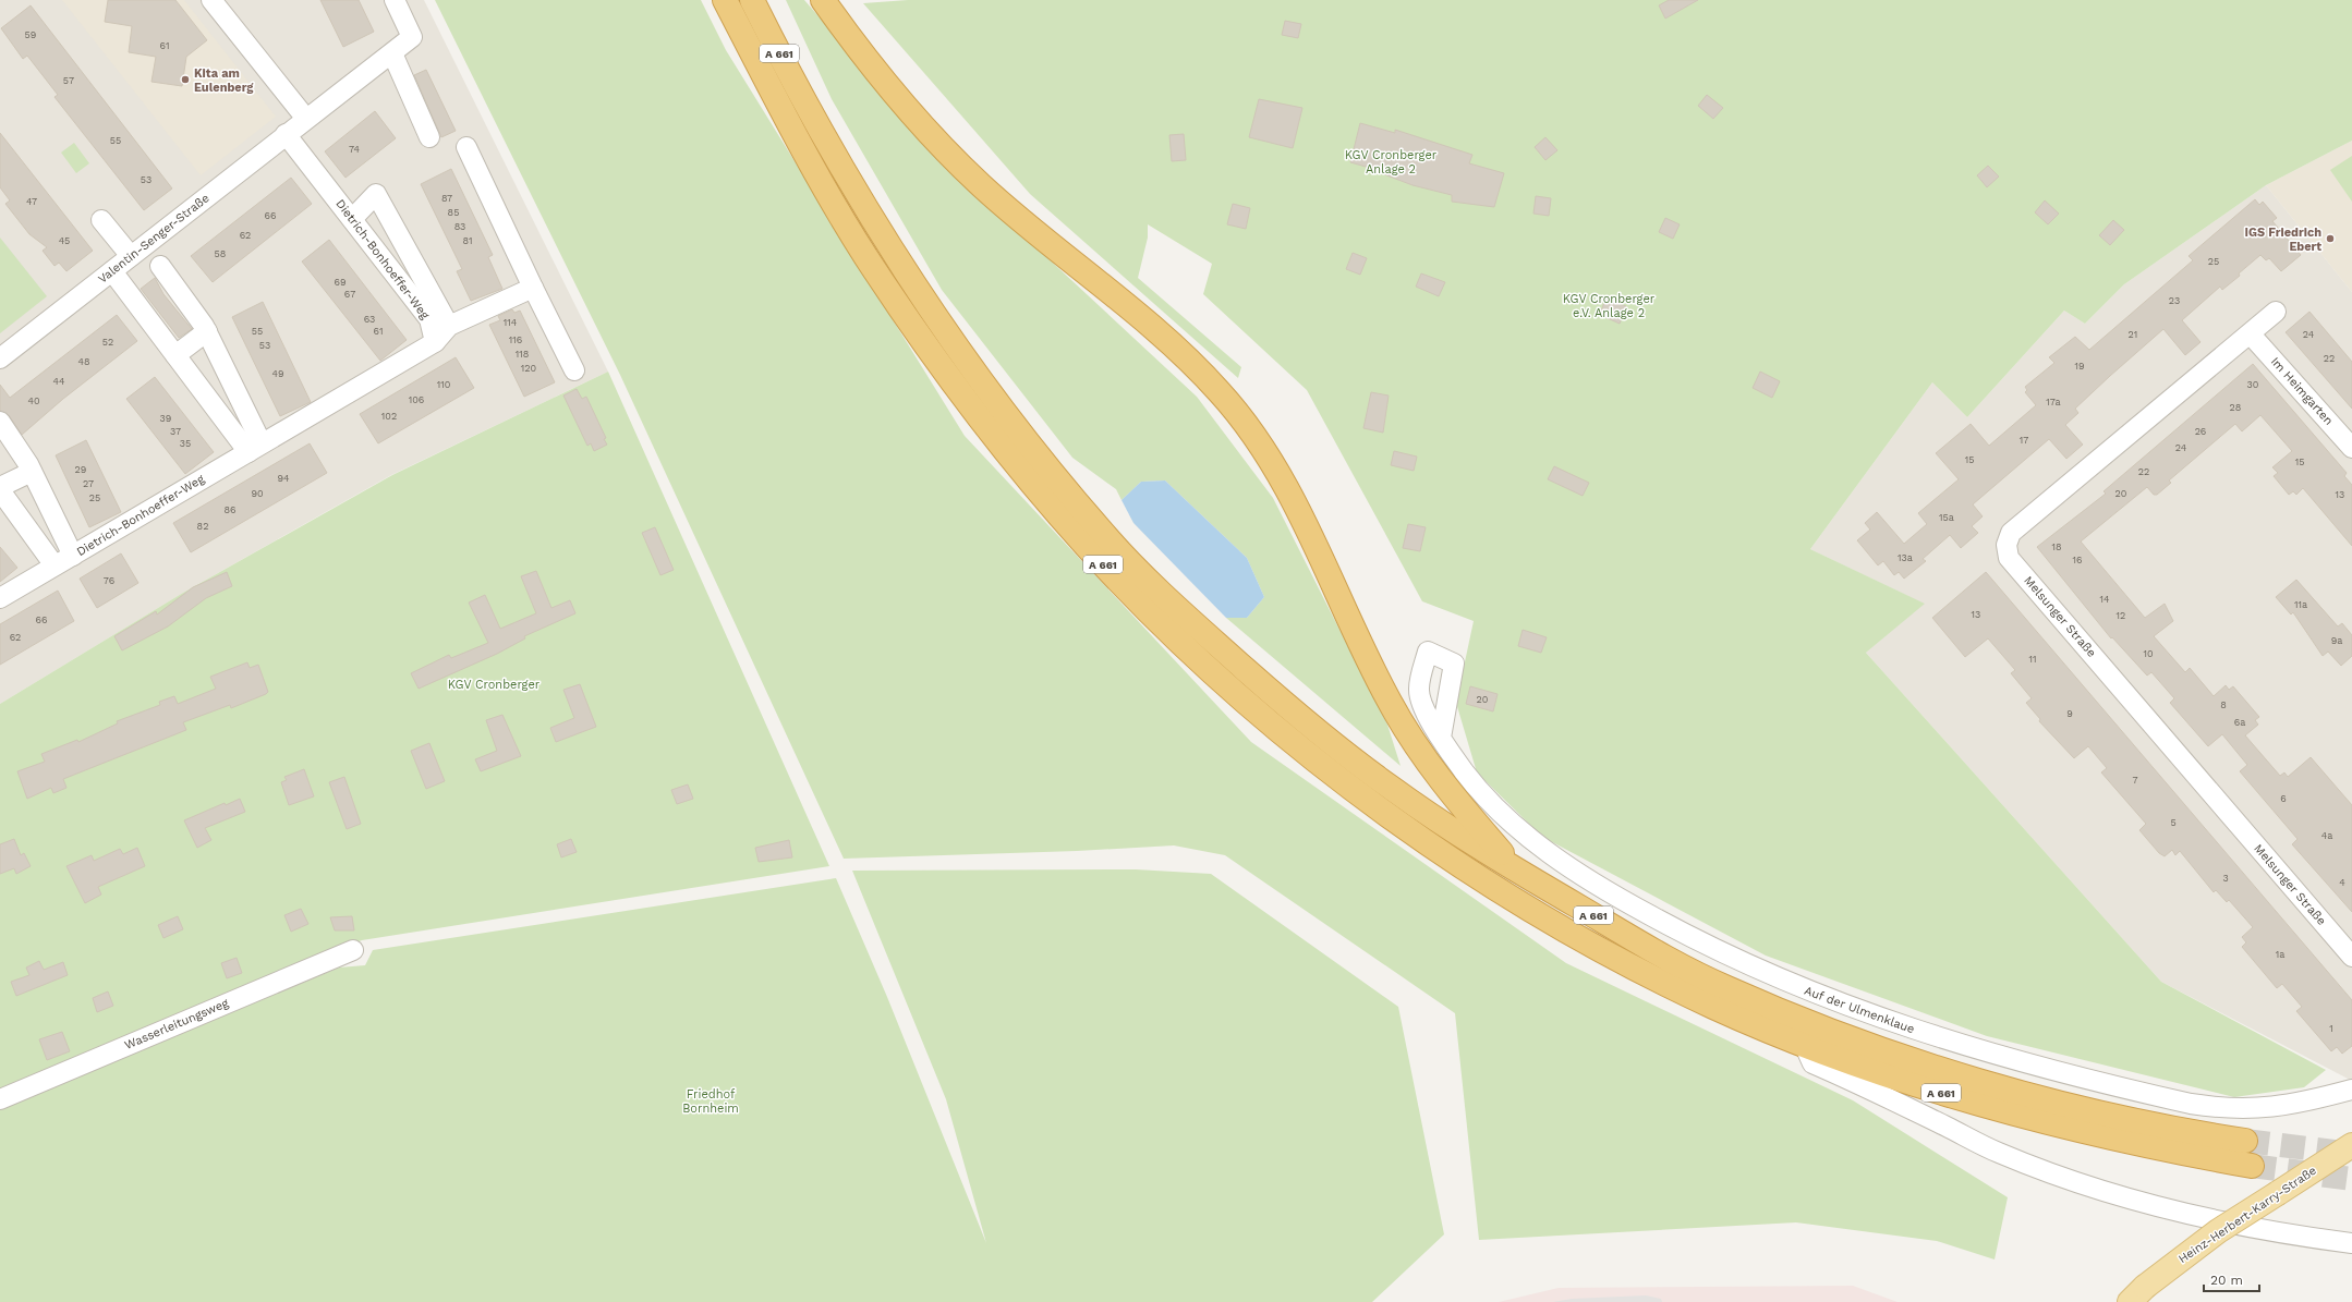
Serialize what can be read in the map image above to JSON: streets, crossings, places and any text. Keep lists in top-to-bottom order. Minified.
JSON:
{"streets":{"highway":["A 661"],"main road":["Heinz-Herbert-Karry-Straße"],"street":["Valentin-Senger-Straße","Dietrich-Bonhoeffer-Weg","Im Heimgarten","Melsunger Straße","Auf der Ulmenklaue","Wasserleitungsweg"]},"crossings":[["Valentin-Senger-Straße","Dietrich-Bonhoeffer-Weg"],["Im Heimgarten","Melsunger Straße"]],"parks":["KGV Cronberger Anlage 2","KGV Cronberger e.V. Anlage 2","KGV Cronberger","Friedhof Bornheim"],"places":["Kita am Eulenberg","IGS Friedrich Ebert"],"house_numbers":["59","61","57","55","74","53","87","47","85","66","83","62","45","81","58","25","69","67","23","63","114","55","61","21","24","116","52","53","118","22","48","19","120","49","44","110","30","106","40","17a","28","102","39","37","26","17","35","24","15","15","29","22","94","27","90","20","13","25","86","15a","82","18","13a","16","76","14","11a","13","12","66","62","9a","10","11","20","8","9","6a","7","6","5","4a","3","4","1a","1"],"scale_bar":"20 m"}
